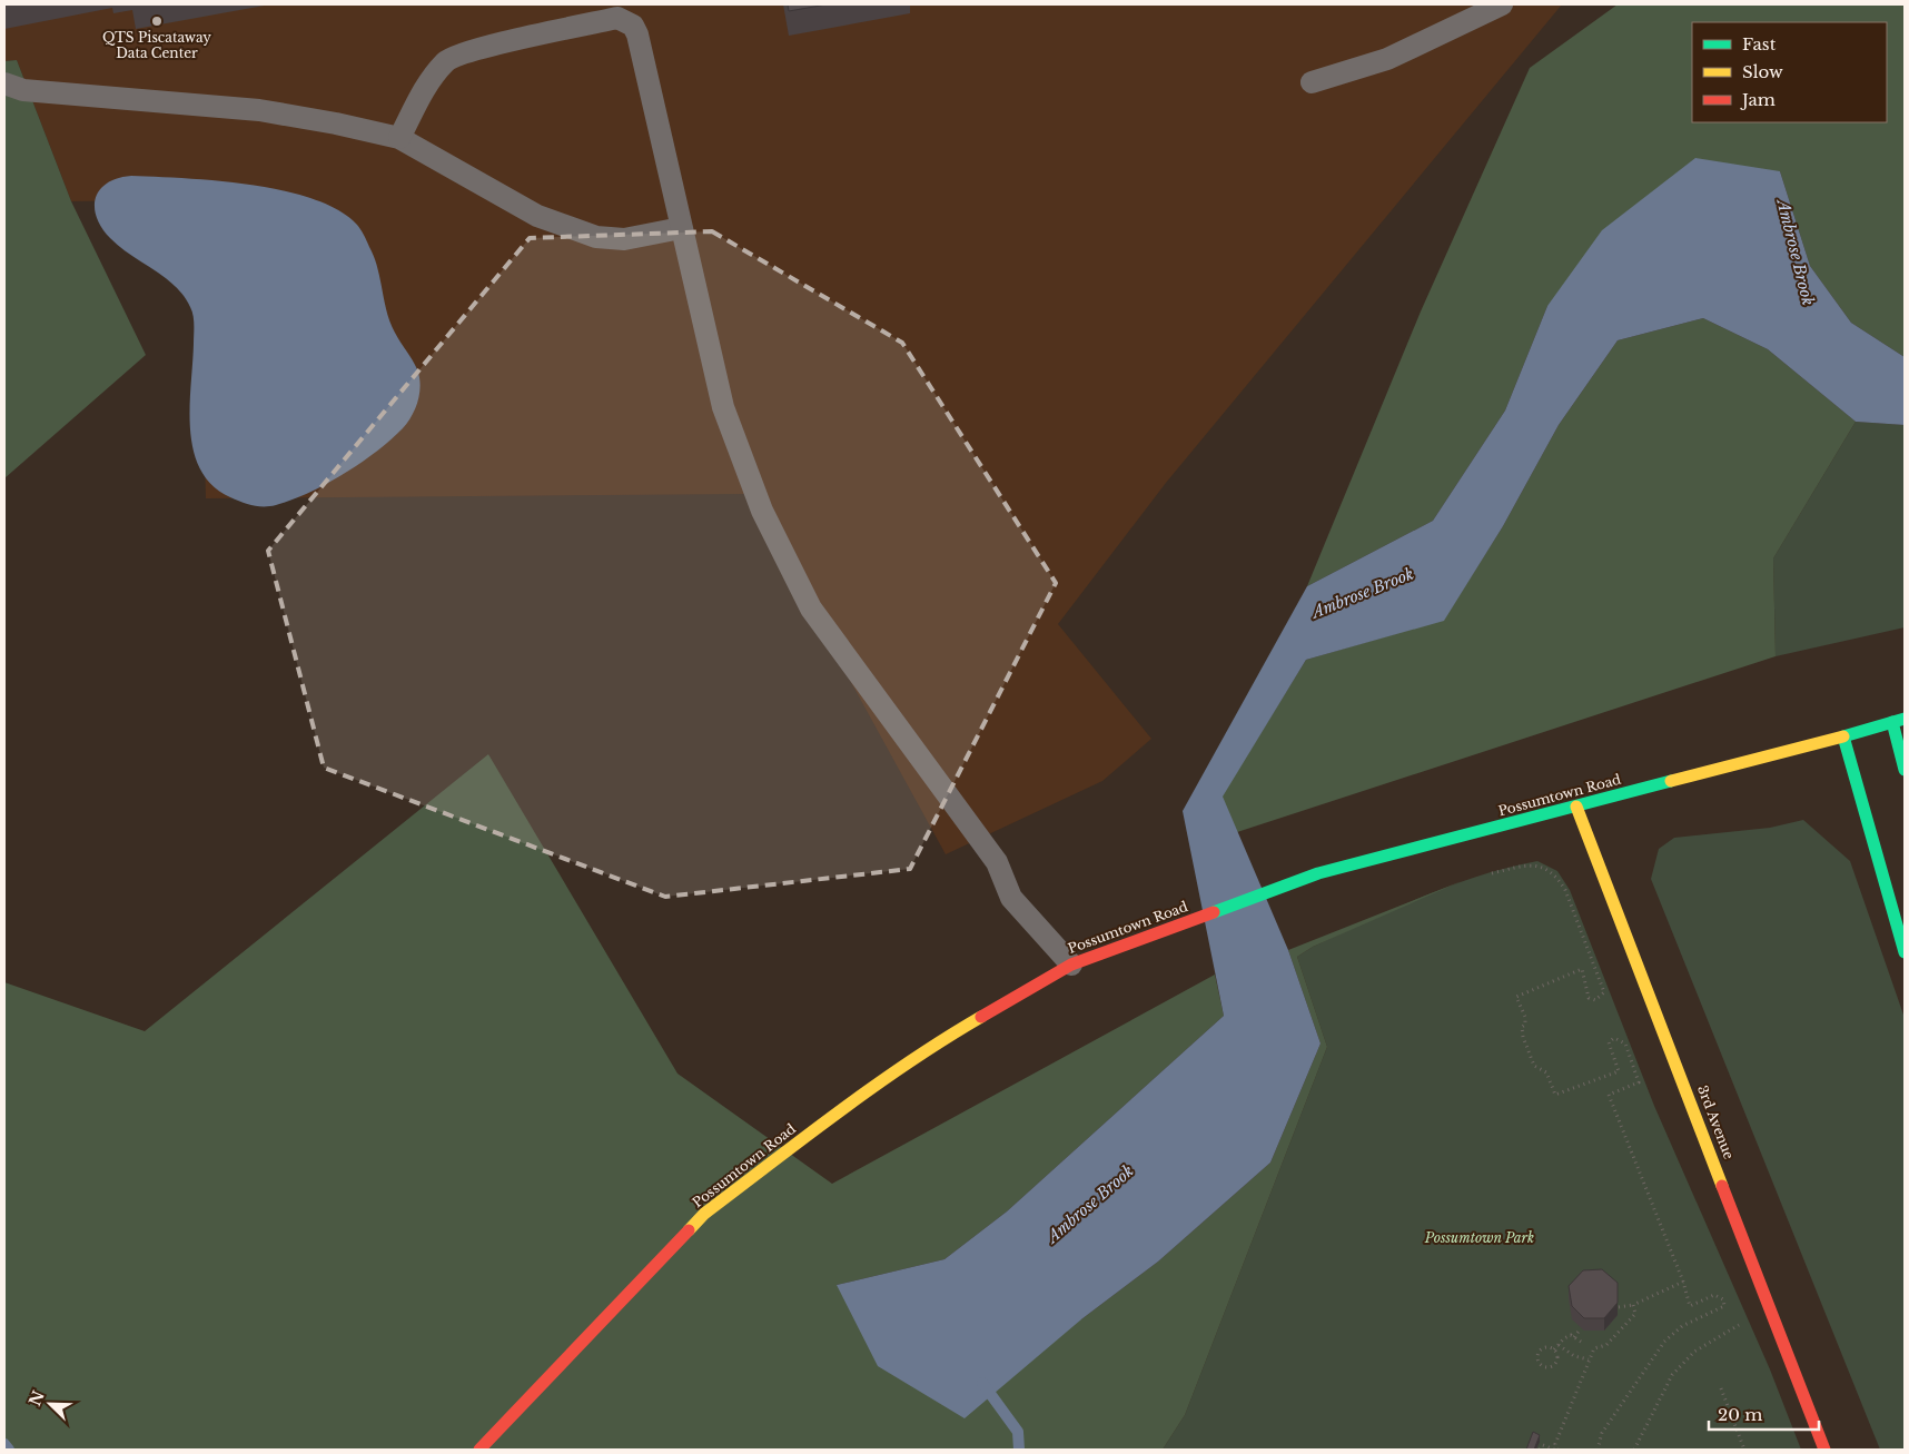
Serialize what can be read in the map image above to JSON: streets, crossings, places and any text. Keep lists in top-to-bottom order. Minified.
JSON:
{"streets":{"main road":["Possumtown Road","3rd Avenue"]},"crossings":[["Possumtown Road","3rd Avenue"]],"water":["Ambrose Brook"],"parks":["Possumtown Park"],"places":["QTS Piscataway Data Center"],"legend":["Fast","Slow","Jam"],"scale_bar":"20 m","north":"top left"}
